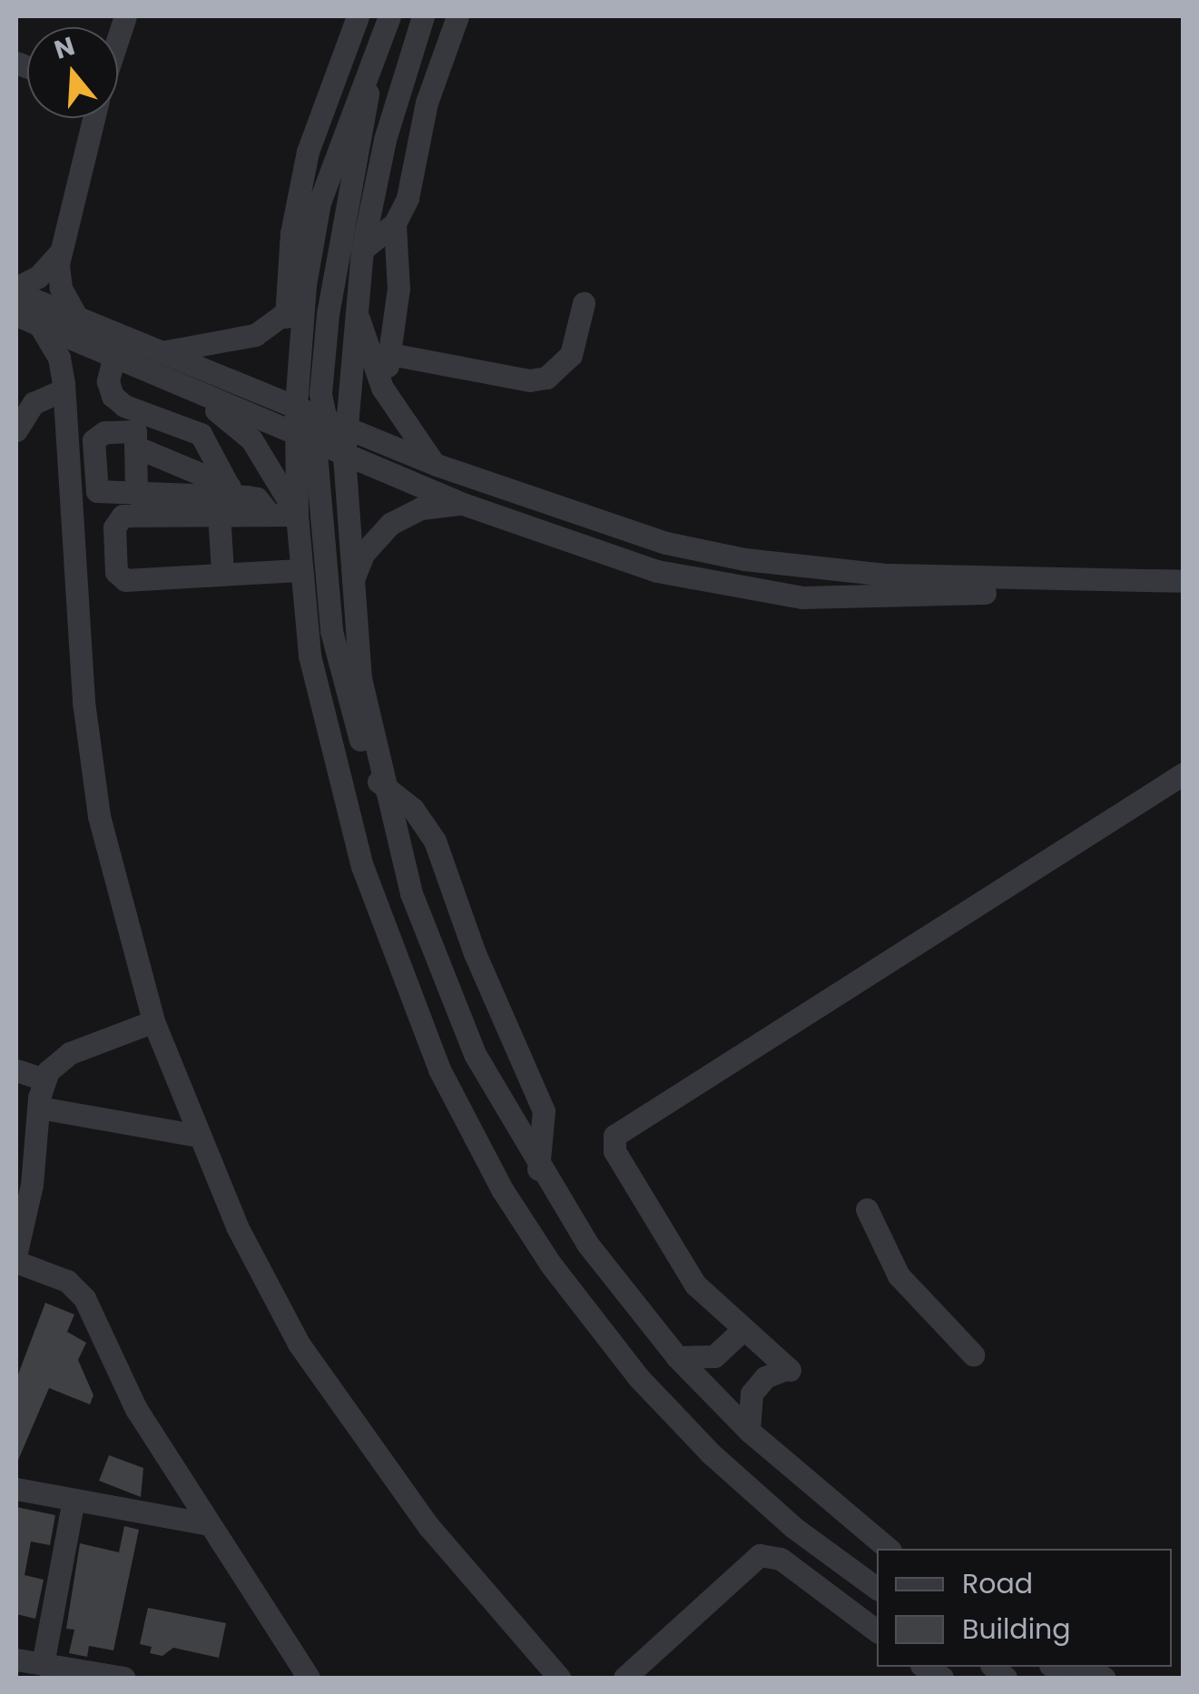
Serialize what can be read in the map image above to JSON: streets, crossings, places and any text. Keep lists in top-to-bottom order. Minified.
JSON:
{"legend":["Road","Building"],"north":"top"}
